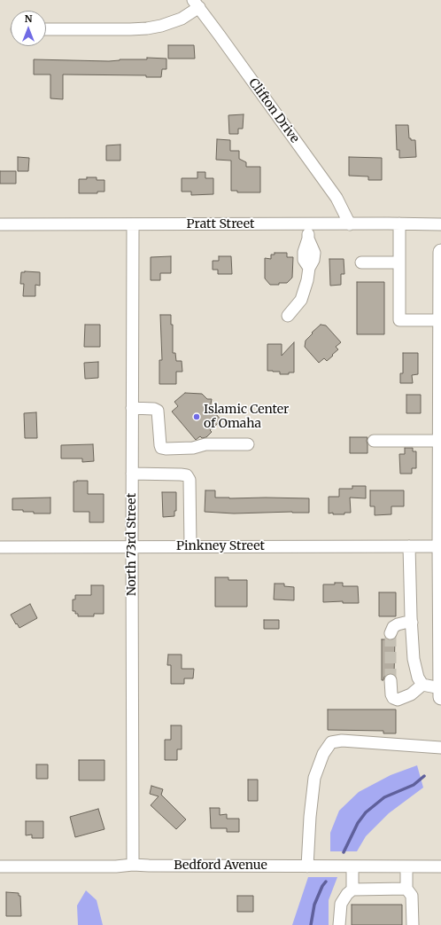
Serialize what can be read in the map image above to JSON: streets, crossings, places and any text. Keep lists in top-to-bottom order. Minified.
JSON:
{"streets":{"street":["Clifton Drive","Pratt Street","North 73rd Street","Pinkney Street","Bedford Avenue"]},"crossings":[["Clifton Drive","Pratt Street"],["Pratt Street","North 73rd Street"],["North 73rd Street","Pinkney Street"],["North 73rd Street","Bedford Avenue"]],"places":["Islamic Center of Omaha"],"north":"top"}
